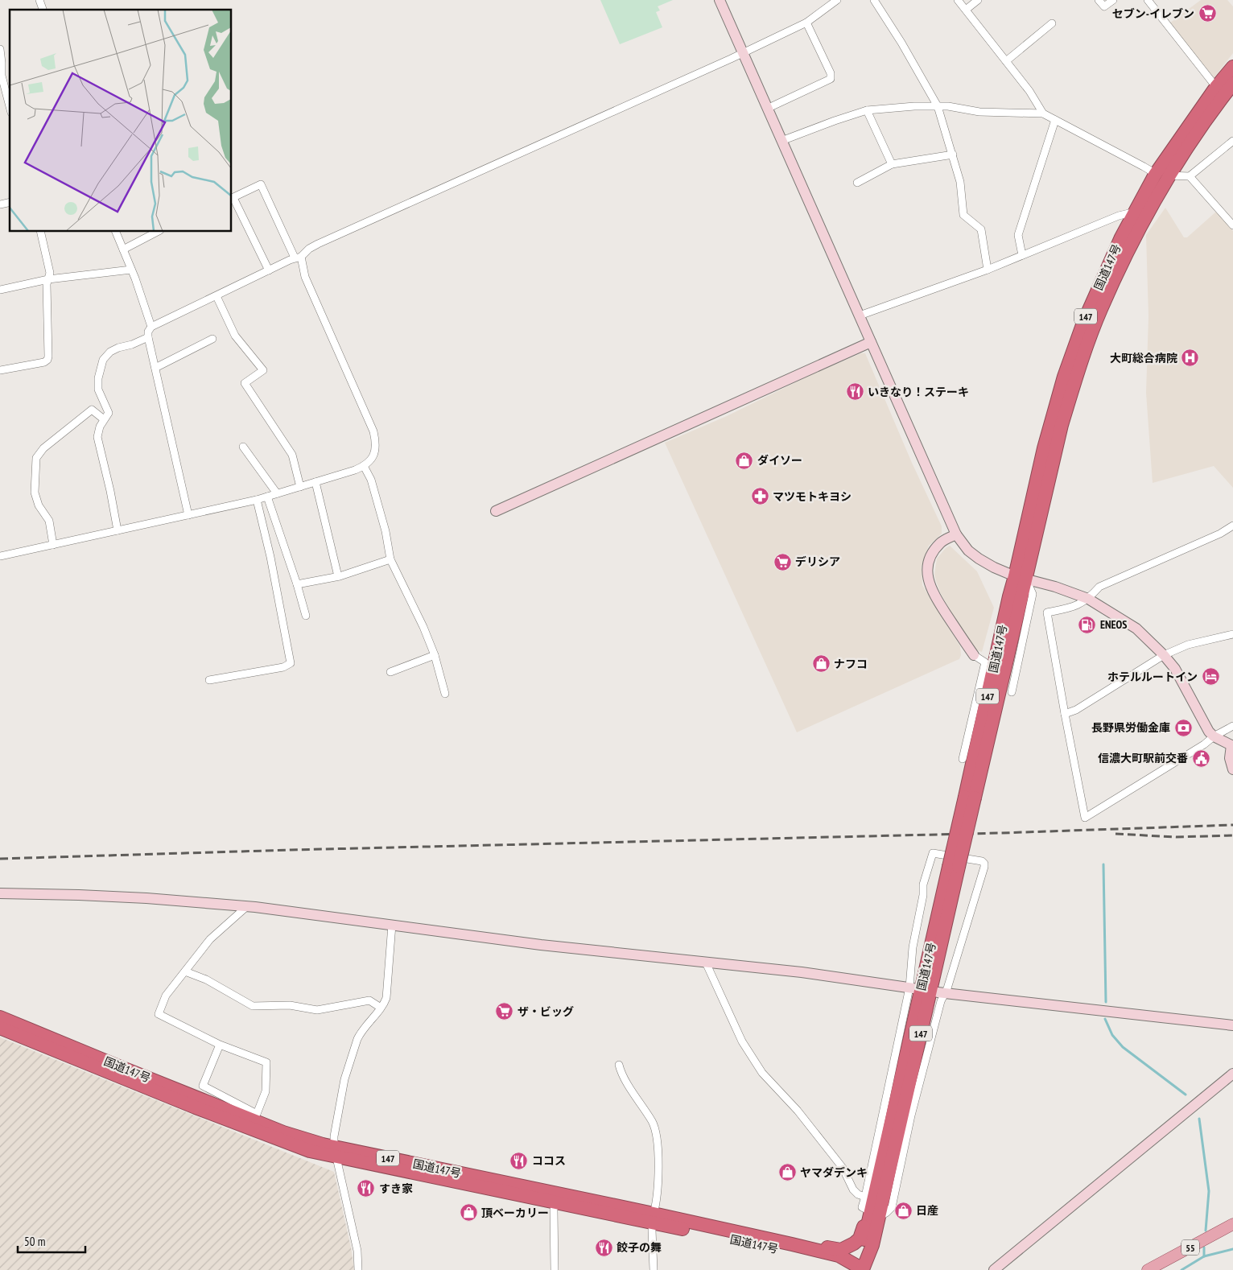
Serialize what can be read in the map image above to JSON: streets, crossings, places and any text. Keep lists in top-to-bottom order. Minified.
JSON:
{"streets":{"highway":["国道147号","147"],"main road":["55"]},"crossings":[["国道147号","147"]],"places":{"supermarket":["セブン-イレブン","デリシア","ザ・ビッグ"],"hospital":["大町総合病院"],"restaurant":["いきなり！ステーキ","ココス","すき家","餃子の舞"],"shop":["ダイソー","ナフコ","ヤマダデンキ","日産","頂ベーカリー"],"pharmacy":["マツモトキヨシ"],"fuel station":["ENEOS"],"hotel":["ホテルルートイン"],"bank":["長野県労働金庫"],"public building":["信濃大町駅前交番"]},"scale_bar":"50 m"}
